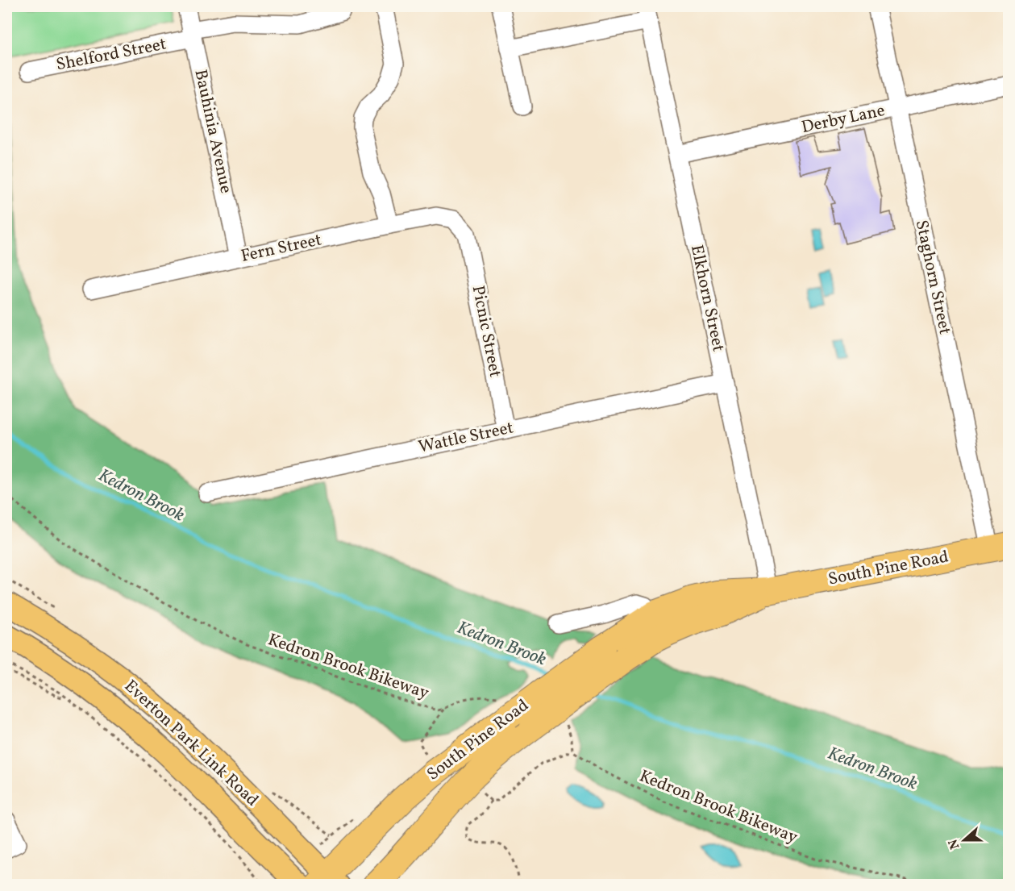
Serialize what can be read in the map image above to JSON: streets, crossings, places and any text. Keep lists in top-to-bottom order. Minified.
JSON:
{"streets":{"highway":["South Pine Road"],"main road":["Everton Park Link Road"],"street":["Shelford Street","Derby Lane","Bauhinia Avenue","Fern Street","Staghorn Street","Elkhorn Street","Picnic Street","Wattle Street"],"path":["Kedron Brook Bikeway"]},"crossings":[["Shelford Street","Bauhinia Avenue"],["Derby Lane","Staghorn Street"],["Derby Lane","Elkhorn Street"],["Bauhinia Avenue","Fern Street"],["Fern Street","Picnic Street"],["Staghorn Street","South Pine Road"],["Elkhorn Street","Wattle Street"],["Elkhorn Street","South Pine Road"],["Picnic Street","Wattle Street"],["South Pine Road","Kedron Brook Bikeway"],["South Pine Road","Everton Park Link Road"]],"water":["Kedron Brook"],"north":"left"}
